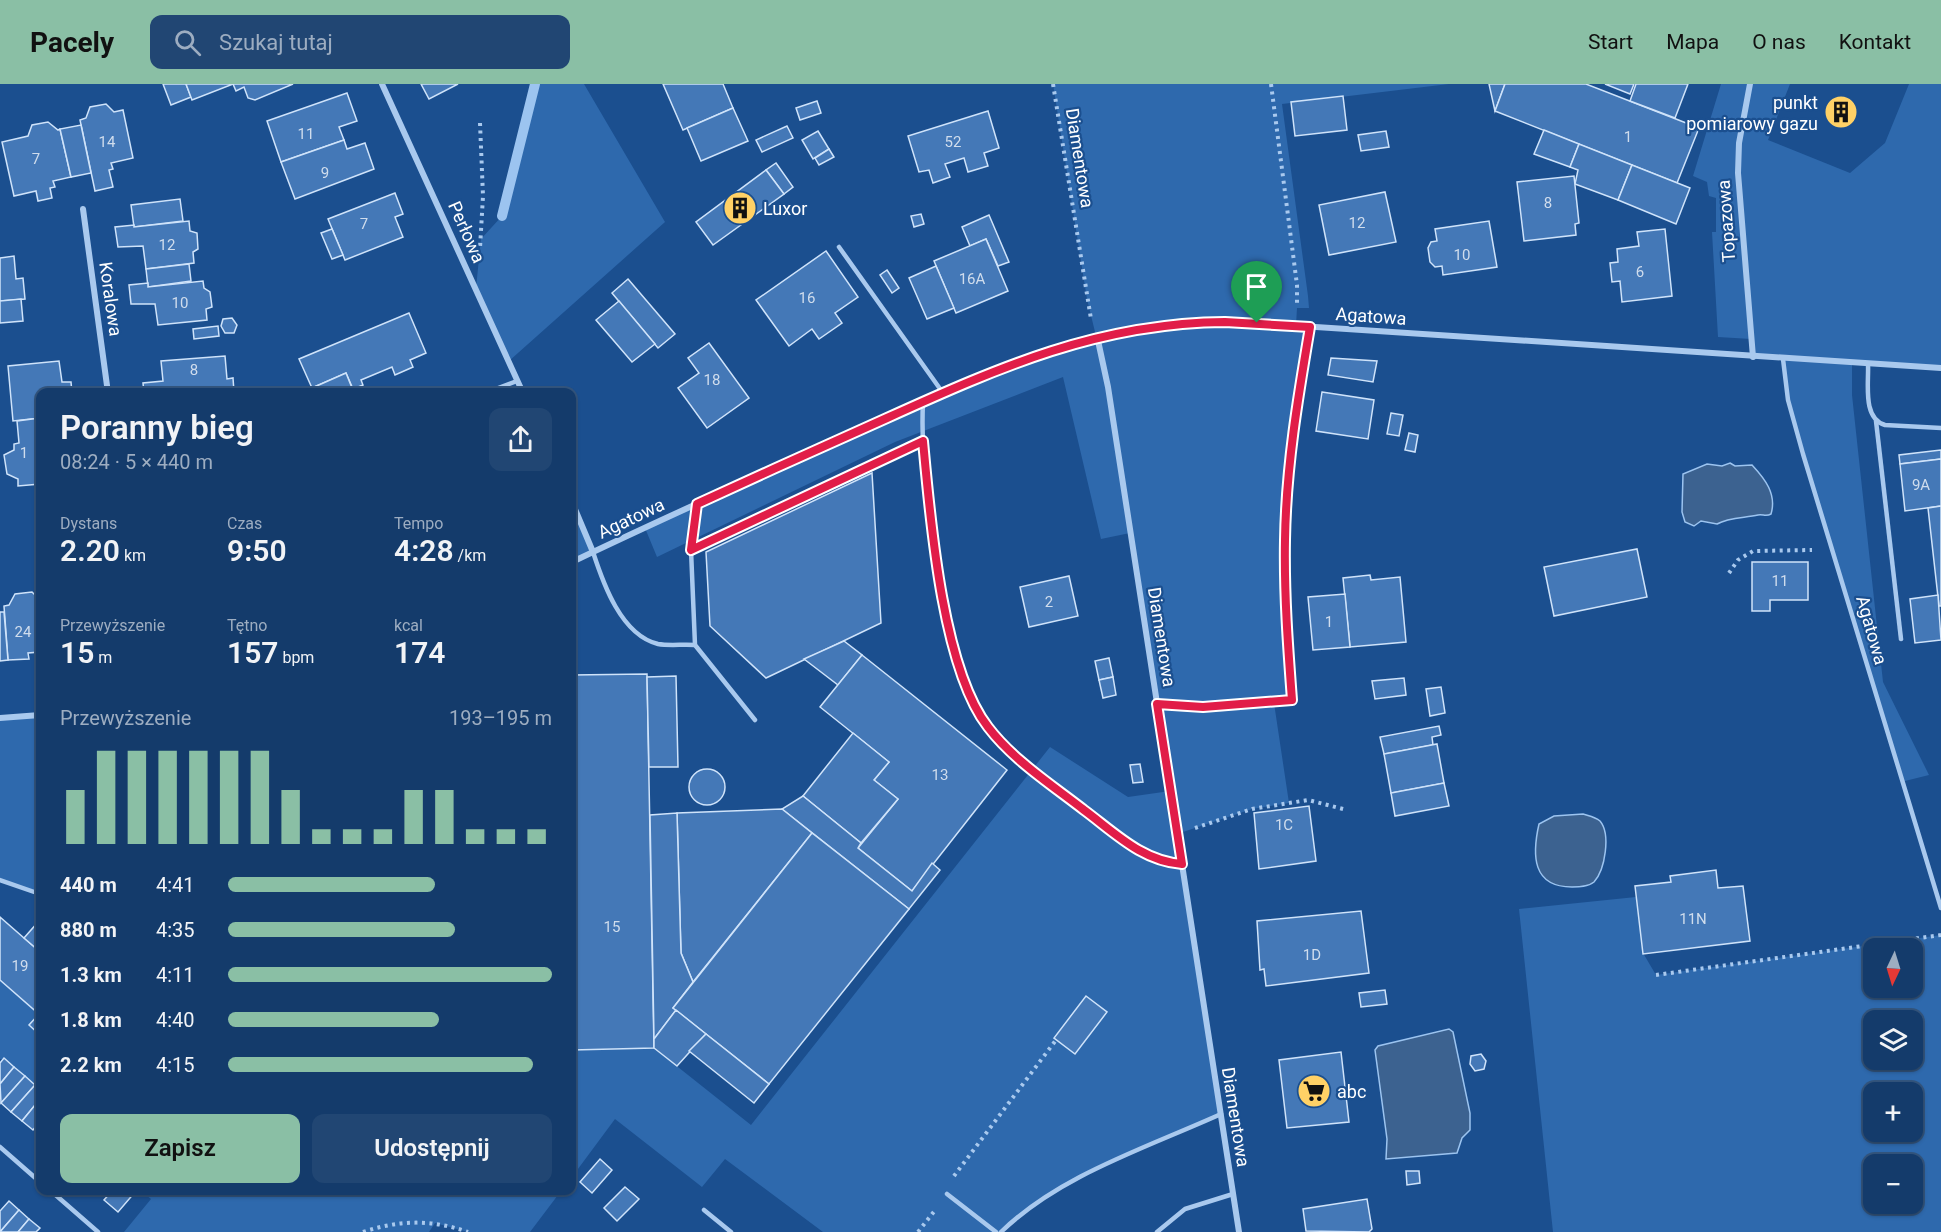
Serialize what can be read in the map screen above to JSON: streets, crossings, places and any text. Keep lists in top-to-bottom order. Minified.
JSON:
{"streets":{"street":["Diamentowa","Topazowa","Perłowa","Koralowa","Agatowa"]},"crossings":[["Diamentowa","Agatowa"],["Topazowa","Agatowa"]],"places":{"building":["punkt pomiarowy gazu","Luxor"],"supermarket":["abc"]},"house_numbers":["11","1","14","52","7","9","8","12","7","12","10","6","16A","16","10","8","18","1","9A","11","2","1","24","13","1C","11N","15","1D","19"],"north":"bottom","page":{"header":"Pacely","search":"Szukaj tutaj","nav":["Start","Mapa","O nas","Kontakt"],"heading":["Poranny bieg","08:24 · 5 × 440 m"],"stats":[["Dystans","2.20 km"],["Czas","9:50"],["Tempo","4:28 /km"],["Przewyższenie","15 m"],["Tętno","157 bpm"],["kcal","174"]],"chart":["Przewyższenie","193–195 m"],"list":[{"name":"440 m","note":"4:41"},{"name":"880 m","note":"4:35"},{"name":"1.3 km","note":"4:11"},{"name":"1.8 km","note":"4:40"},{"name":"2.2 km","note":"4:15"}],"map_buttons":["+","−"],"buttons":["Zapisz","Udostępnij"]}}
